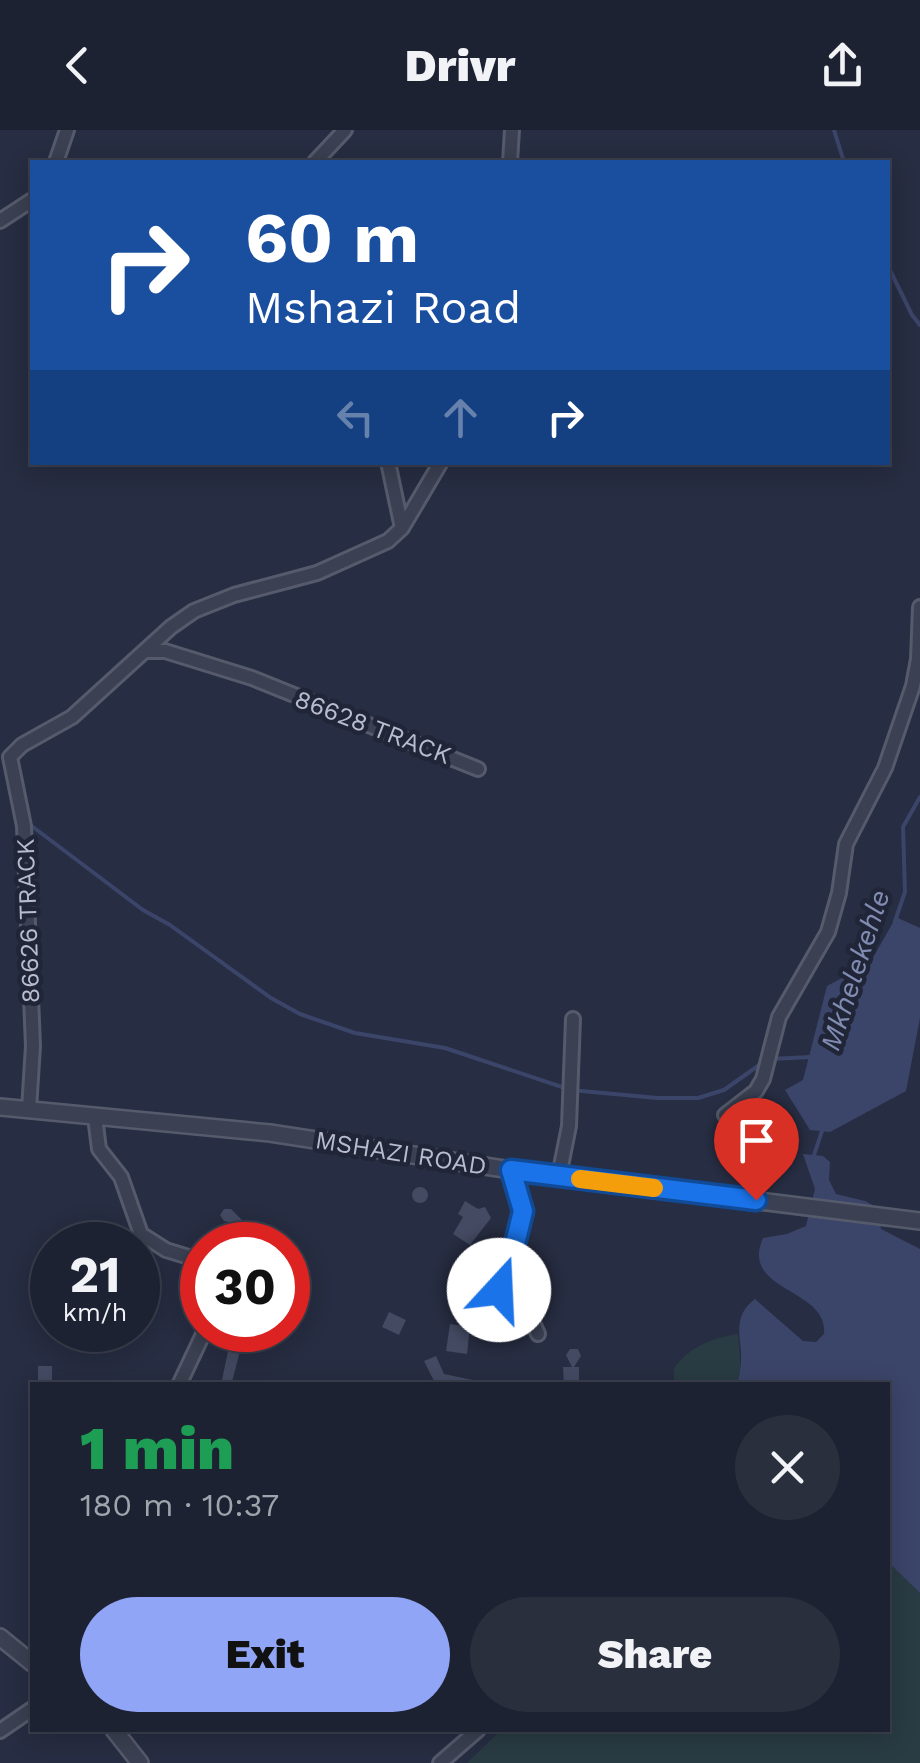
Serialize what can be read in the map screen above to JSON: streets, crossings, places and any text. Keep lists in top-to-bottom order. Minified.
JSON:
{"streets":{"street":["86628 TRACK","86626 TRACK","MSHAZI ROAD"]},"crossings":[["86628 TRACK","86626 TRACK"],["86626 TRACK","MSHAZI ROAD"]],"water":["Mkhelekehle"],"page":{"header":"Drivr","turn":["60 m","Mshazi Road"],"speed":"21 km/h","limit":"30","heading":["1 min","180 m · 10:37"],"buttons":["Exit","Share"]}}
